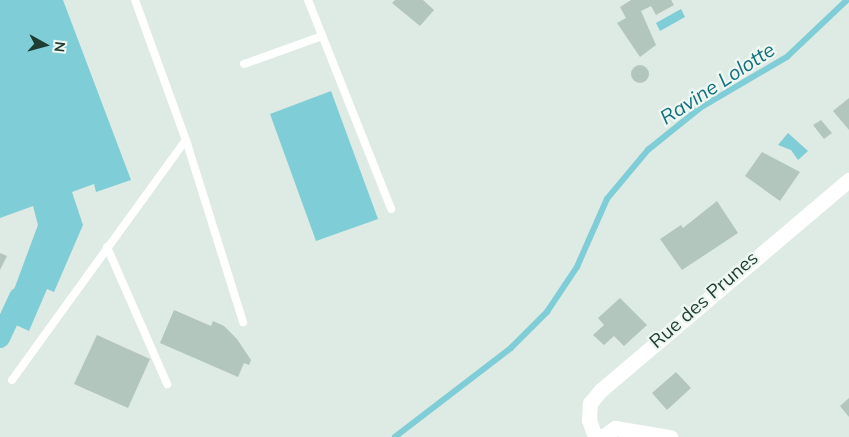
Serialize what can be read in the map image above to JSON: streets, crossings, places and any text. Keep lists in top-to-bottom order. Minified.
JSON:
{"streets":{"street":["Rue des Prunes"]},"water":["Ravine Lolotte"],"north":"right"}
